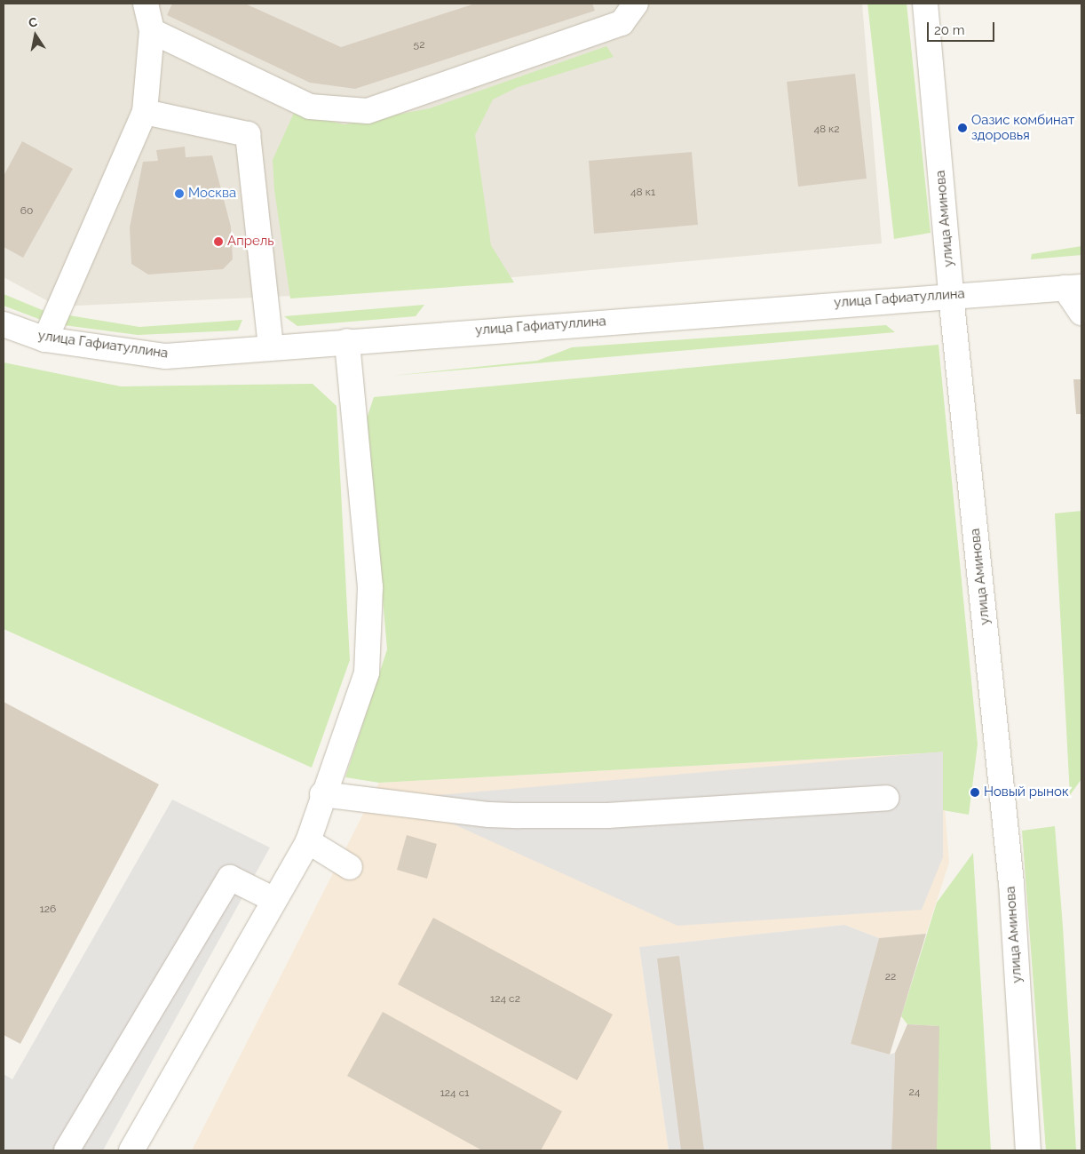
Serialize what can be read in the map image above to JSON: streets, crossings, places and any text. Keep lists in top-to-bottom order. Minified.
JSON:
{"streets":{"street":["улица Аминова","улица Гафиатуллина"]},"crossings":[["улица Аминова","улица Гафиатуллина"]],"places":["Оазис комбинат здоровья","Москва","Апрель","Новый рынок"],"house_numbers":["52","48 к2","48 к1","60","126","22","124 с2","24","124 с1"],"scale_bar":"20 m","north":"top"}
